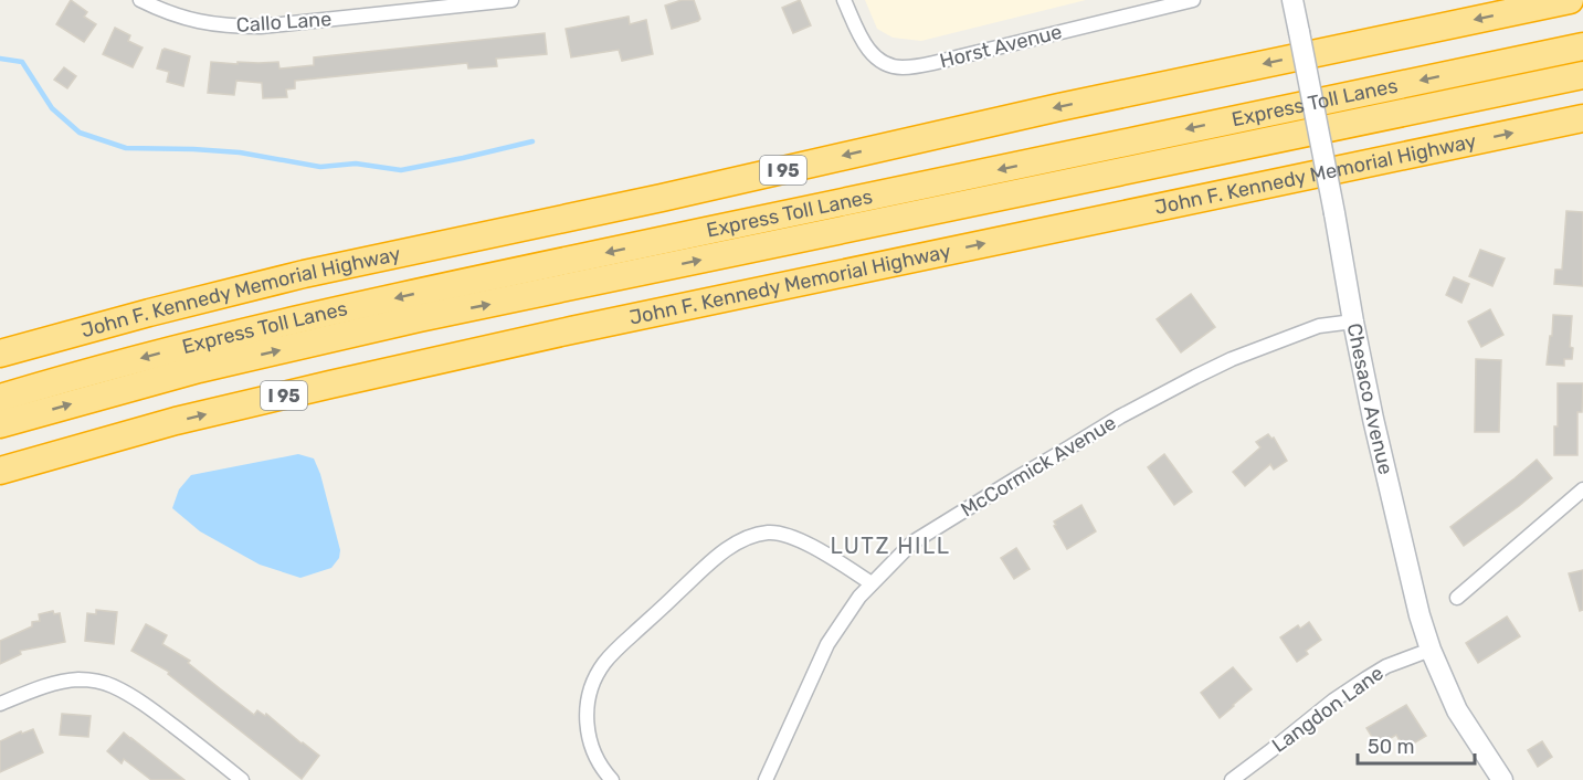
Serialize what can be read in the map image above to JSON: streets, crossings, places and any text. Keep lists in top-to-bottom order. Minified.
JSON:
{"streets":{"highway":["Express Toll Lanes","I 95","John F. Kennedy Memorial Highway"],"street":["Callo Lane","Horst Avenue","Chesaco Avenue","McCormick Avenue","Langdon Lane"]},"crossings":[["Chesaco Avenue","McCormick Avenue"],["Chesaco Avenue","Langdon Lane"]],"districts":["LUTZ HILL"],"scale_bar":"50 m"}
